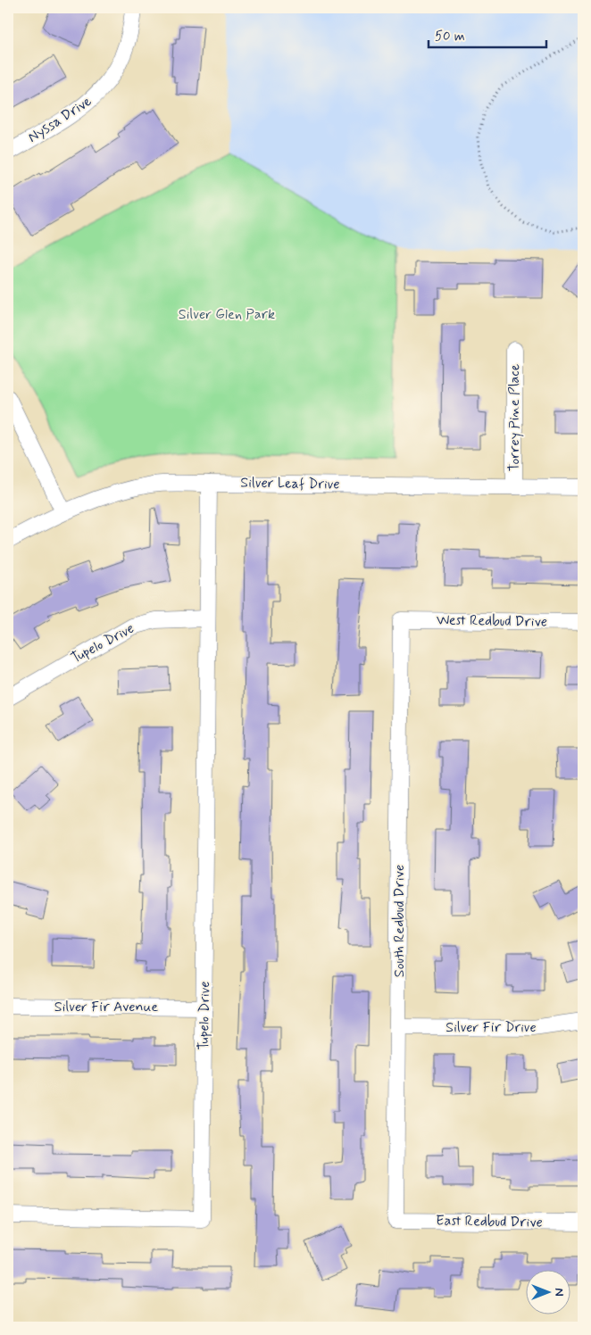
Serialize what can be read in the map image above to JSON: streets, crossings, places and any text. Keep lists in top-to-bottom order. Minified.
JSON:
{"streets":{"street":["Nyssa Drive","Torrey Pine Place","Silver Leaf Drive","West Redbud Drive","Tupelo Drive","South Redbud Drive","Silver Fir Avenue","Silver Fir Drive","East Redbud Drive"]},"crossings":[["Torrey Pine Place","Silver Leaf Drive"],["Silver Leaf Drive","Tupelo Drive"],["West Redbud Drive","South Redbud Drive"],["Tupelo Drive","Silver Fir Avenue"],["South Redbud Drive","Silver Fir Drive"],["South Redbud Drive","East Redbud Drive"]],"parks":["Silver Glen Park"],"scale_bar":"50 m","north":"right"}
